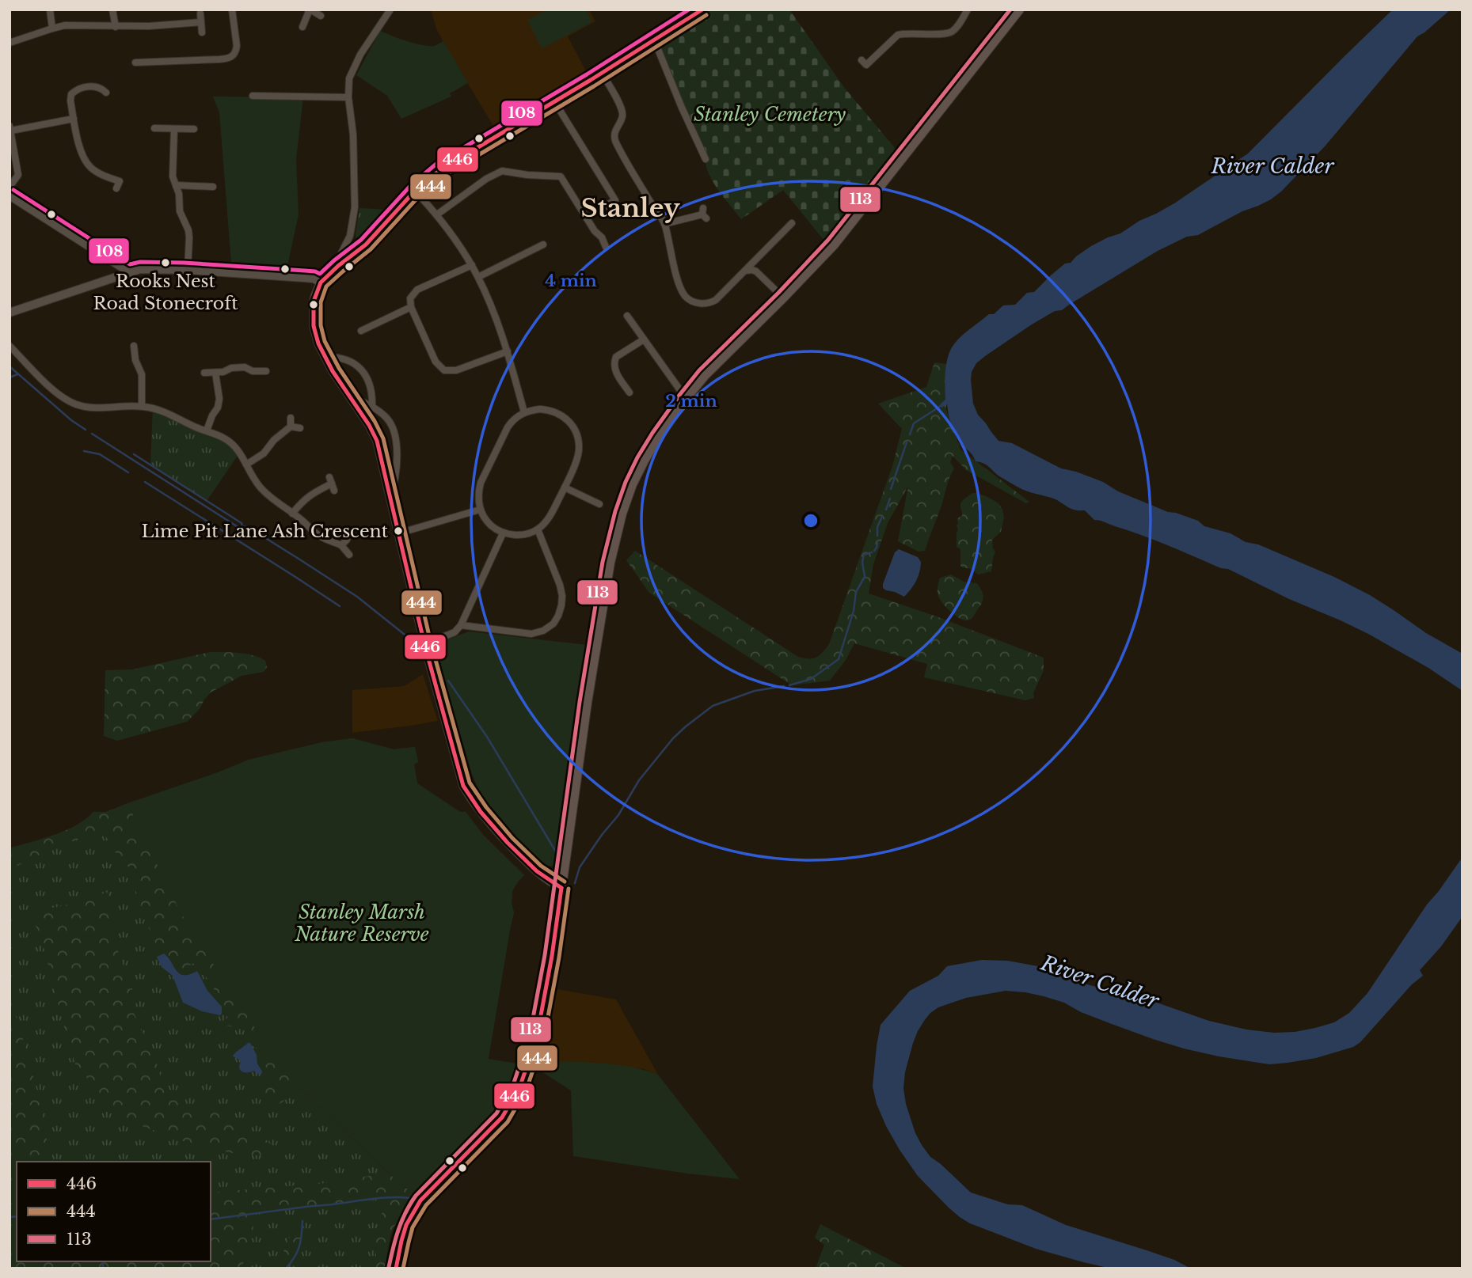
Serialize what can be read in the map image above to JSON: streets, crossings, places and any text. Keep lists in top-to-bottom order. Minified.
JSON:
{"districts":["Stanley"],"water":["River Calder"],"parks":["Stanley Cemetery","Stanley Marsh Nature Reserve"],"places":["Rooks Nest Road Stonecroft","Lime Pit Lane Ash Crescent"],"lines":["transit line 446","transit line 113","transit line 108","transit line 444"],"legend":["446","444","113"],"rings":["4 min","2 min"]}
